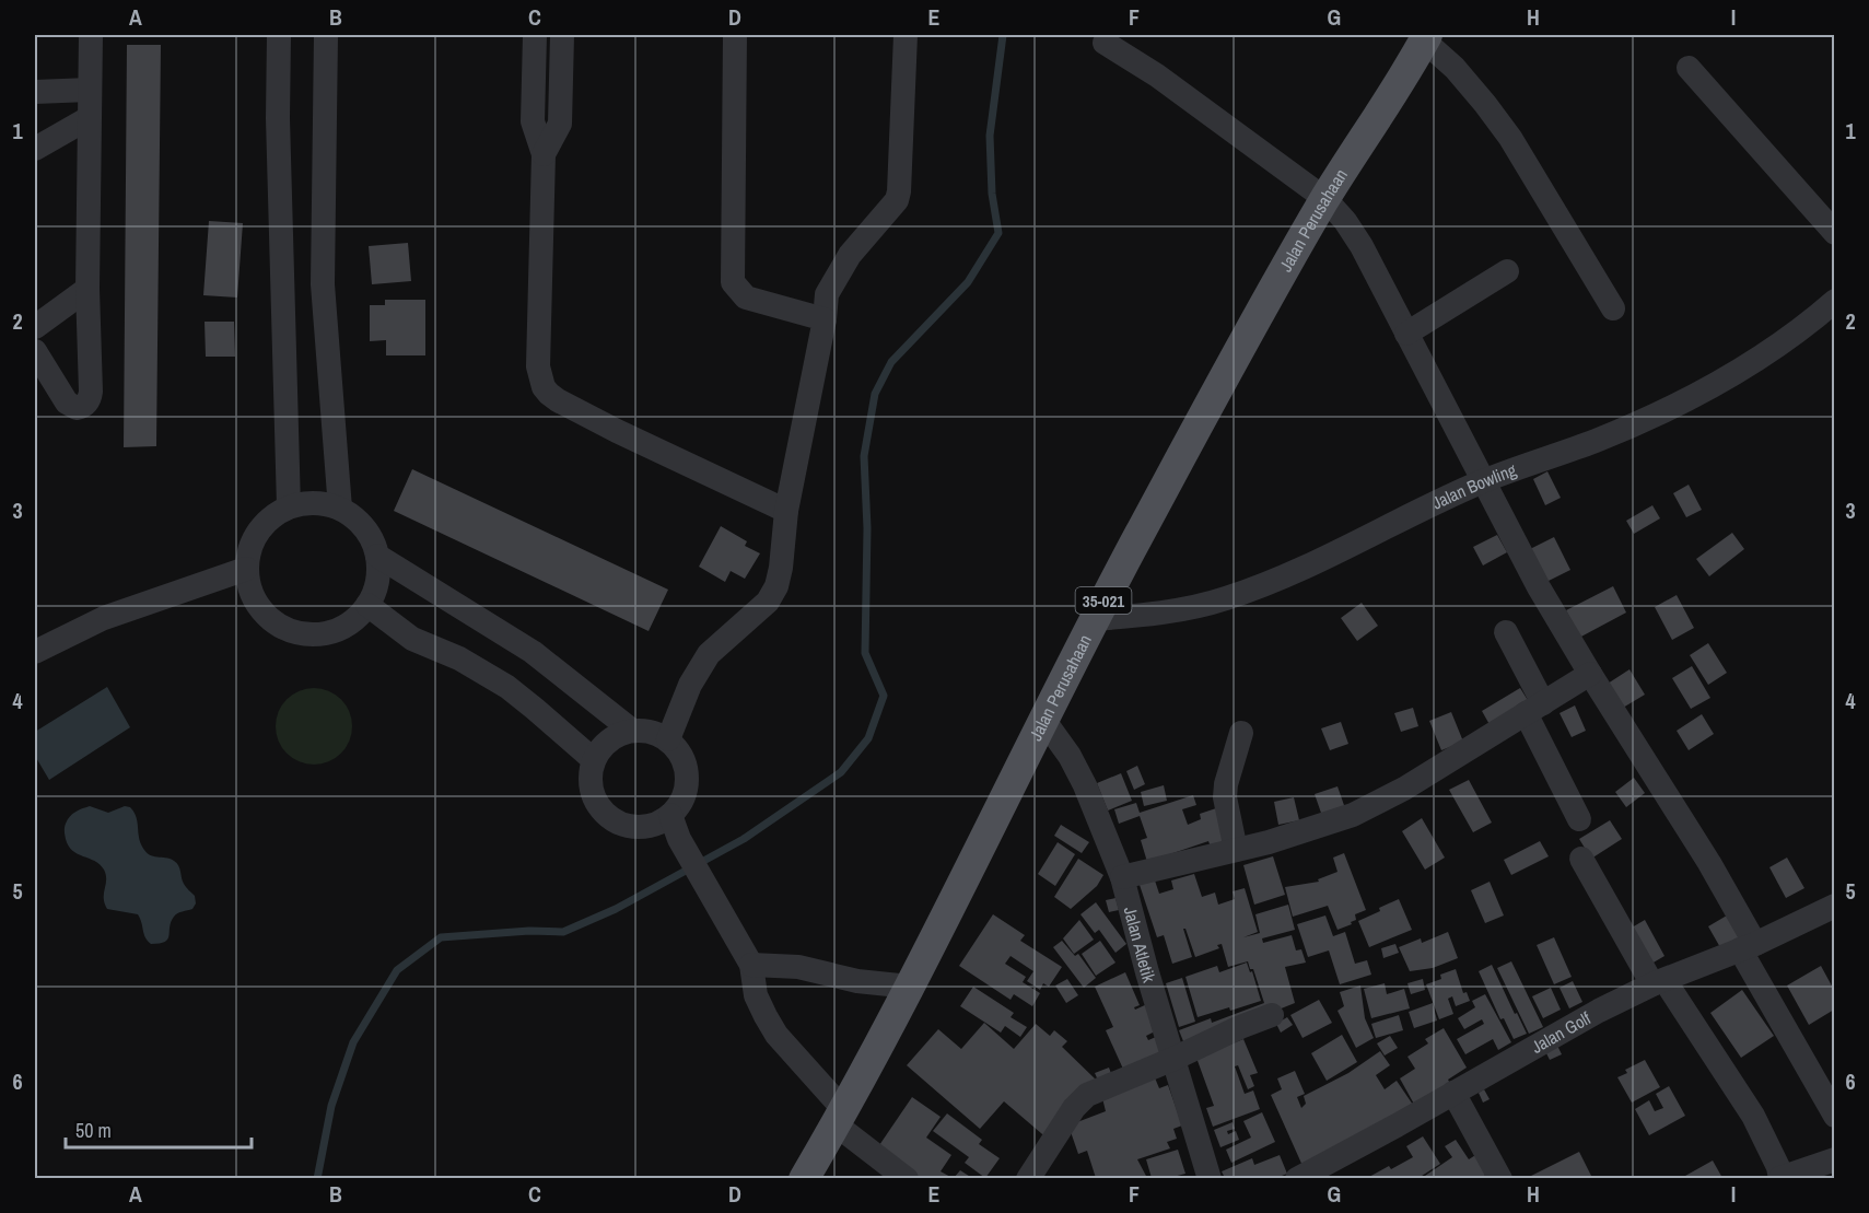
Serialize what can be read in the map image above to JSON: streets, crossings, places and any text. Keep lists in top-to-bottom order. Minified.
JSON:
{"streets":{"main road":["Jalan Perusahaan","35-021"],"street":["Jalan Bowling","Jalan Atletik","Jalan Golf"]},"crossings":[["Jalan Perusahaan","Jalan Bowling"],["Jalan Perusahaan","Jalan Atletik"]],"scale_bar":"50 m","grid":{"columns":["A","B","C","D","E","F","G","H","I"],"rows":["1","2","3","4","5","6"]}}
